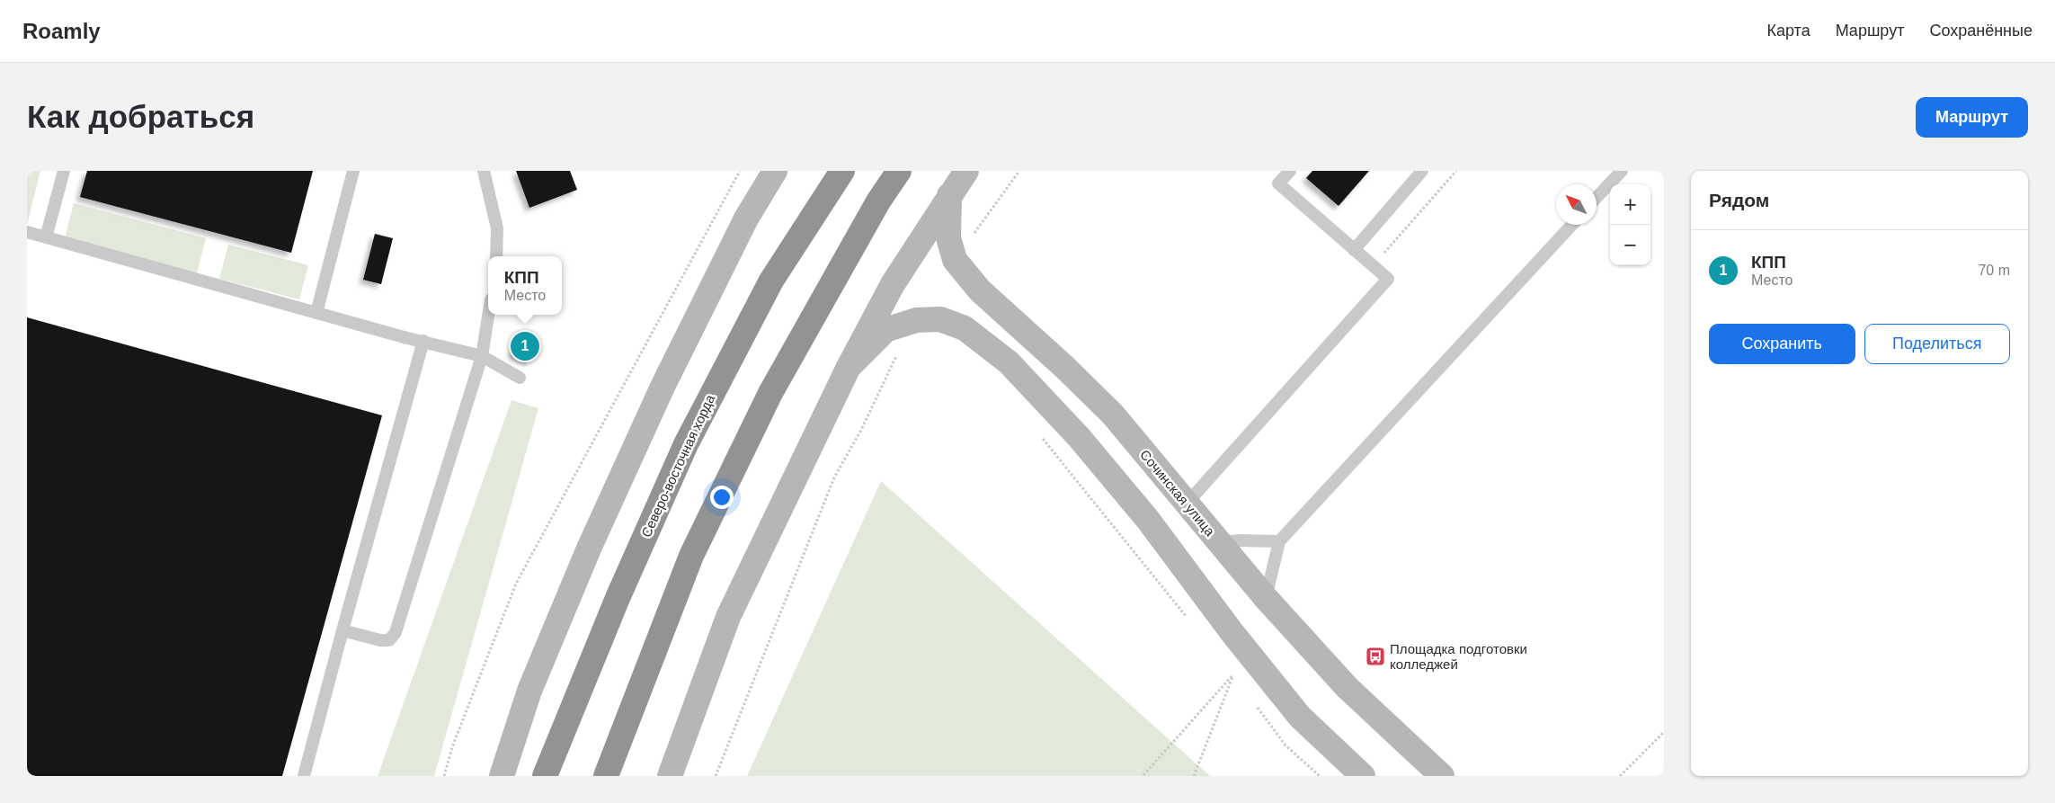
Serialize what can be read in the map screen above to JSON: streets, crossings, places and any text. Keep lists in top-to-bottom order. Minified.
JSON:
{"streets":{"highway":["Северо-восточная хорда"],"street":["Сочинская улица"]},"places":{"bus stop":["Площадка подготовки колледжей"]},"north":"top left","page":{"header":"Roamly","nav":["Карта","Маршрут","Сохранённые"],"buttons":["Маршрут",["Сохранить","Поделиться"]],"title":"Как добраться","heading":"Рядом","map_buttons":["+","−"],"list":[{"mark":"1","name":"КПП","note":"Место","value":"70 m"}],"popup":["КПП","Место"],"pins":"1"}}
